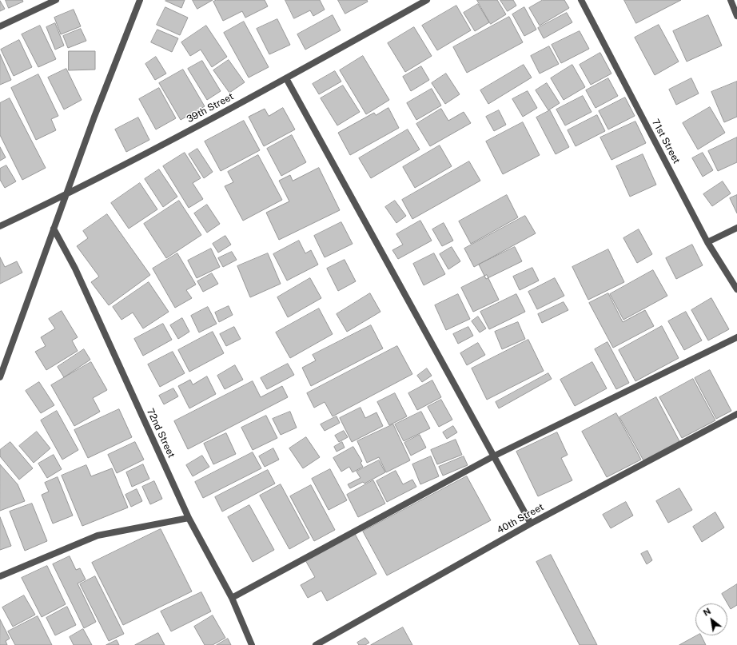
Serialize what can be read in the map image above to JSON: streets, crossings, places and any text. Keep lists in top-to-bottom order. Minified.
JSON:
{"streets":{"street":["39th Street","71st Street","72nd Street","40th Street"]},"north":"top left"}
